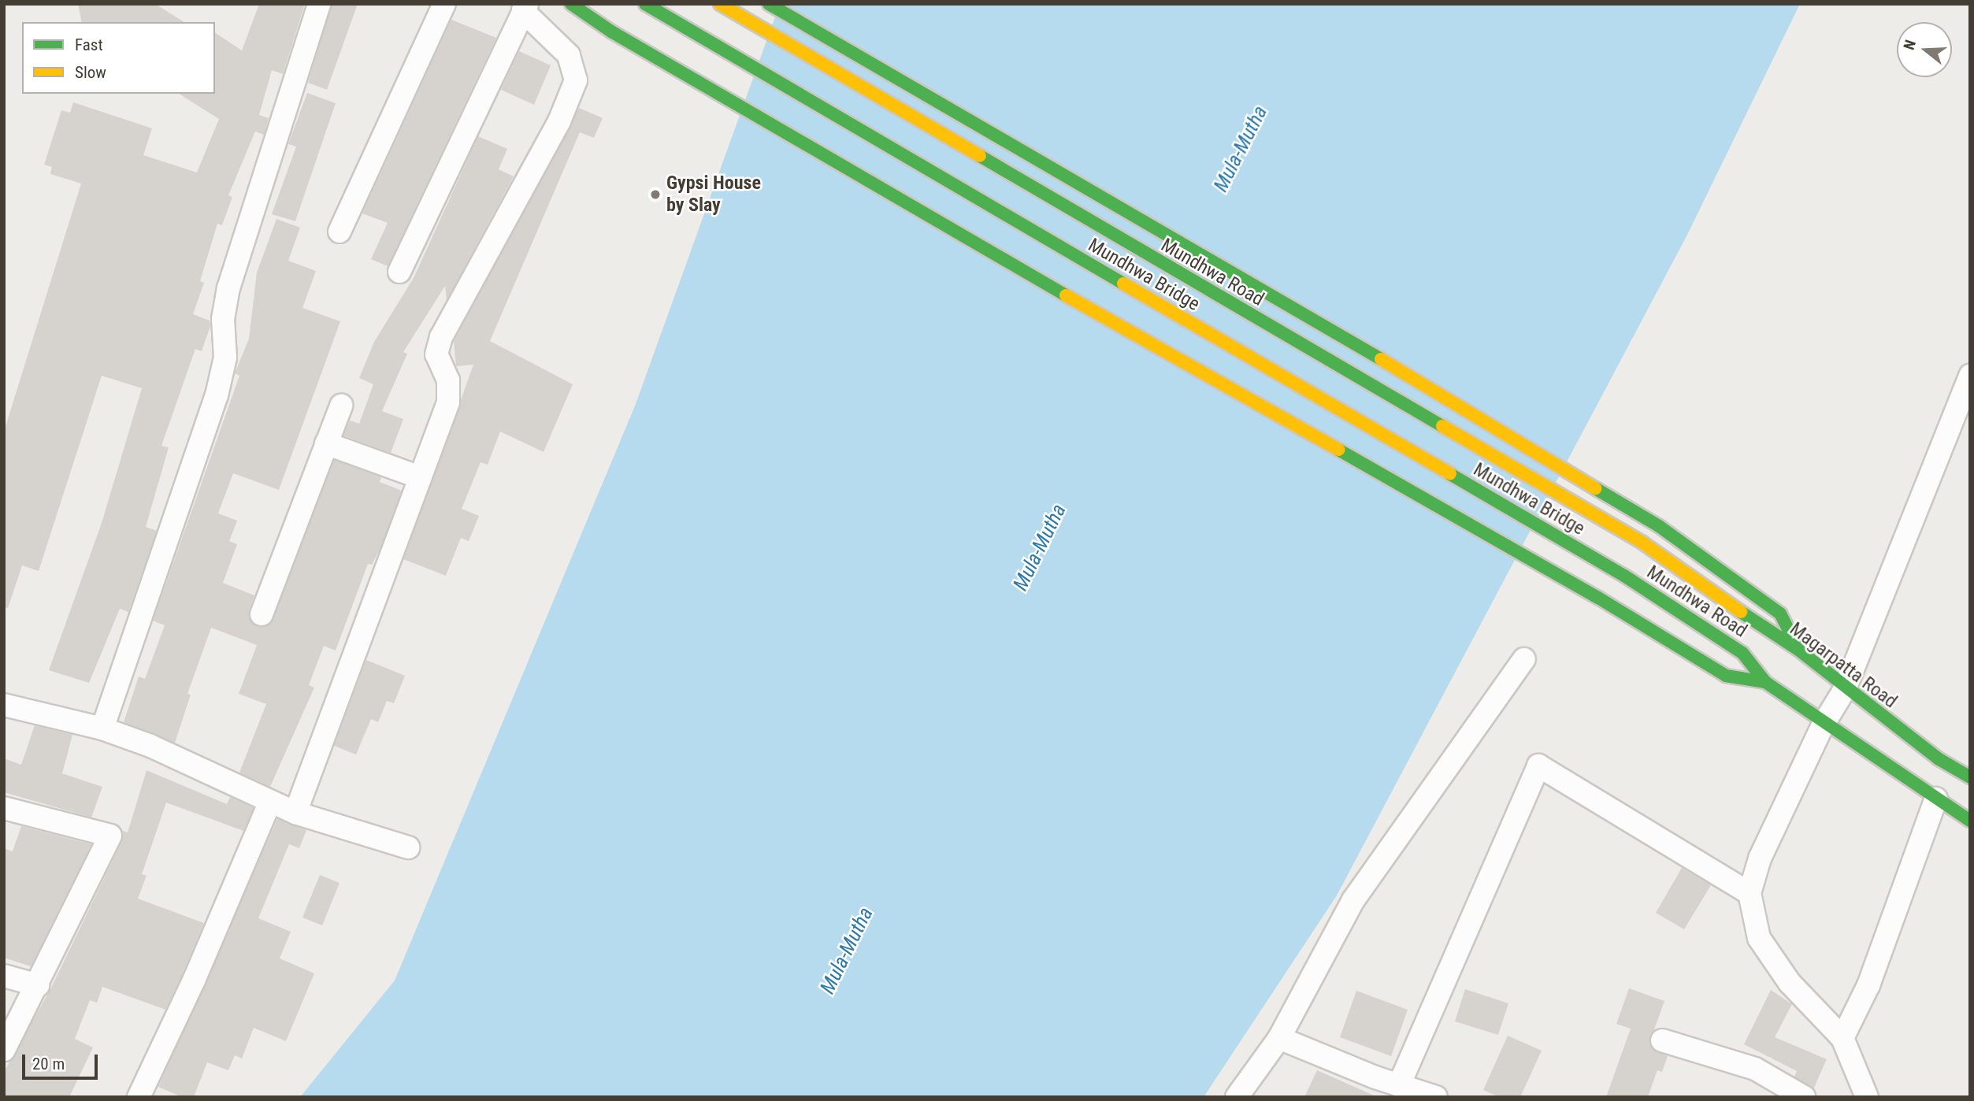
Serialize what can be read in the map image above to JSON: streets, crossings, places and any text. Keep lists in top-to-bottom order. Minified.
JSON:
{"streets":{"highway":["Mundhwa Road","Mundhwa Bridge","Magarpatta Road"]},"crossings":[["Mundhwa Road","Mundhwa Bridge"],["Mundhwa Road","Magarpatta Road"]],"water":["Mula-Mutha"],"places":["Gypsi House by Slay"],"legend":["Fast","Slow"],"scale_bar":"20 m","north":"left"}
